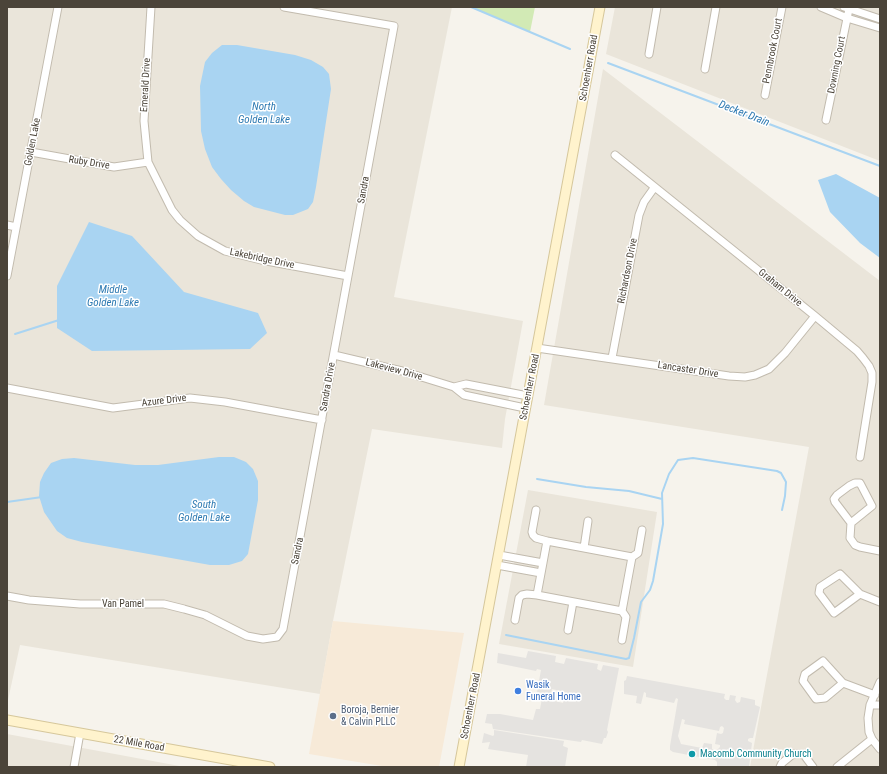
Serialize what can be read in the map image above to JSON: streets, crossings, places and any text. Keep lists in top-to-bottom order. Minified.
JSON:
{"streets":{"street":["Pennbrook Court","Downing Court","Schoenherr Road","Emerald Drive","Golden Lake","Ruby Drive","Sandra","Lakebridge Drive","Richardson Drive","Graham Drive","Lakeview Drive","Lancaster Drive","Sandra Drive","Azure Drive","Van Pamel","22 Mile Road"]},"crossings":[["Schoenherr Road","Lakeview Drive"],["Schoenherr Road","Lancaster Drive"],["Emerald Drive","Ruby Drive"],["Emerald Drive","Lakebridge Drive"],["Golden Lake","Ruby Drive"],["Ruby Drive","Lakebridge Drive"],["Sandra","Lakebridge Drive"],["Sandra","Lakeview Drive"],["Sandra","Sandra Drive"],["Sandra","Azure Drive"],["Sandra","Van Pamel"],["Richardson Drive","Graham Drive"],["Richardson Drive","Lancaster Drive"],["Graham Drive","Lancaster Drive"],["Lakeview Drive","Sandra Drive"],["Sandra Drive","Azure Drive"]],"water":["North Golden Lake","Decker Drain","Middle Golden Lake","South Golden Lake"],"places":["Wasik Funeral Home","Boroja, Bernier & Calvin PLLC","Macomb Community Church"]}
